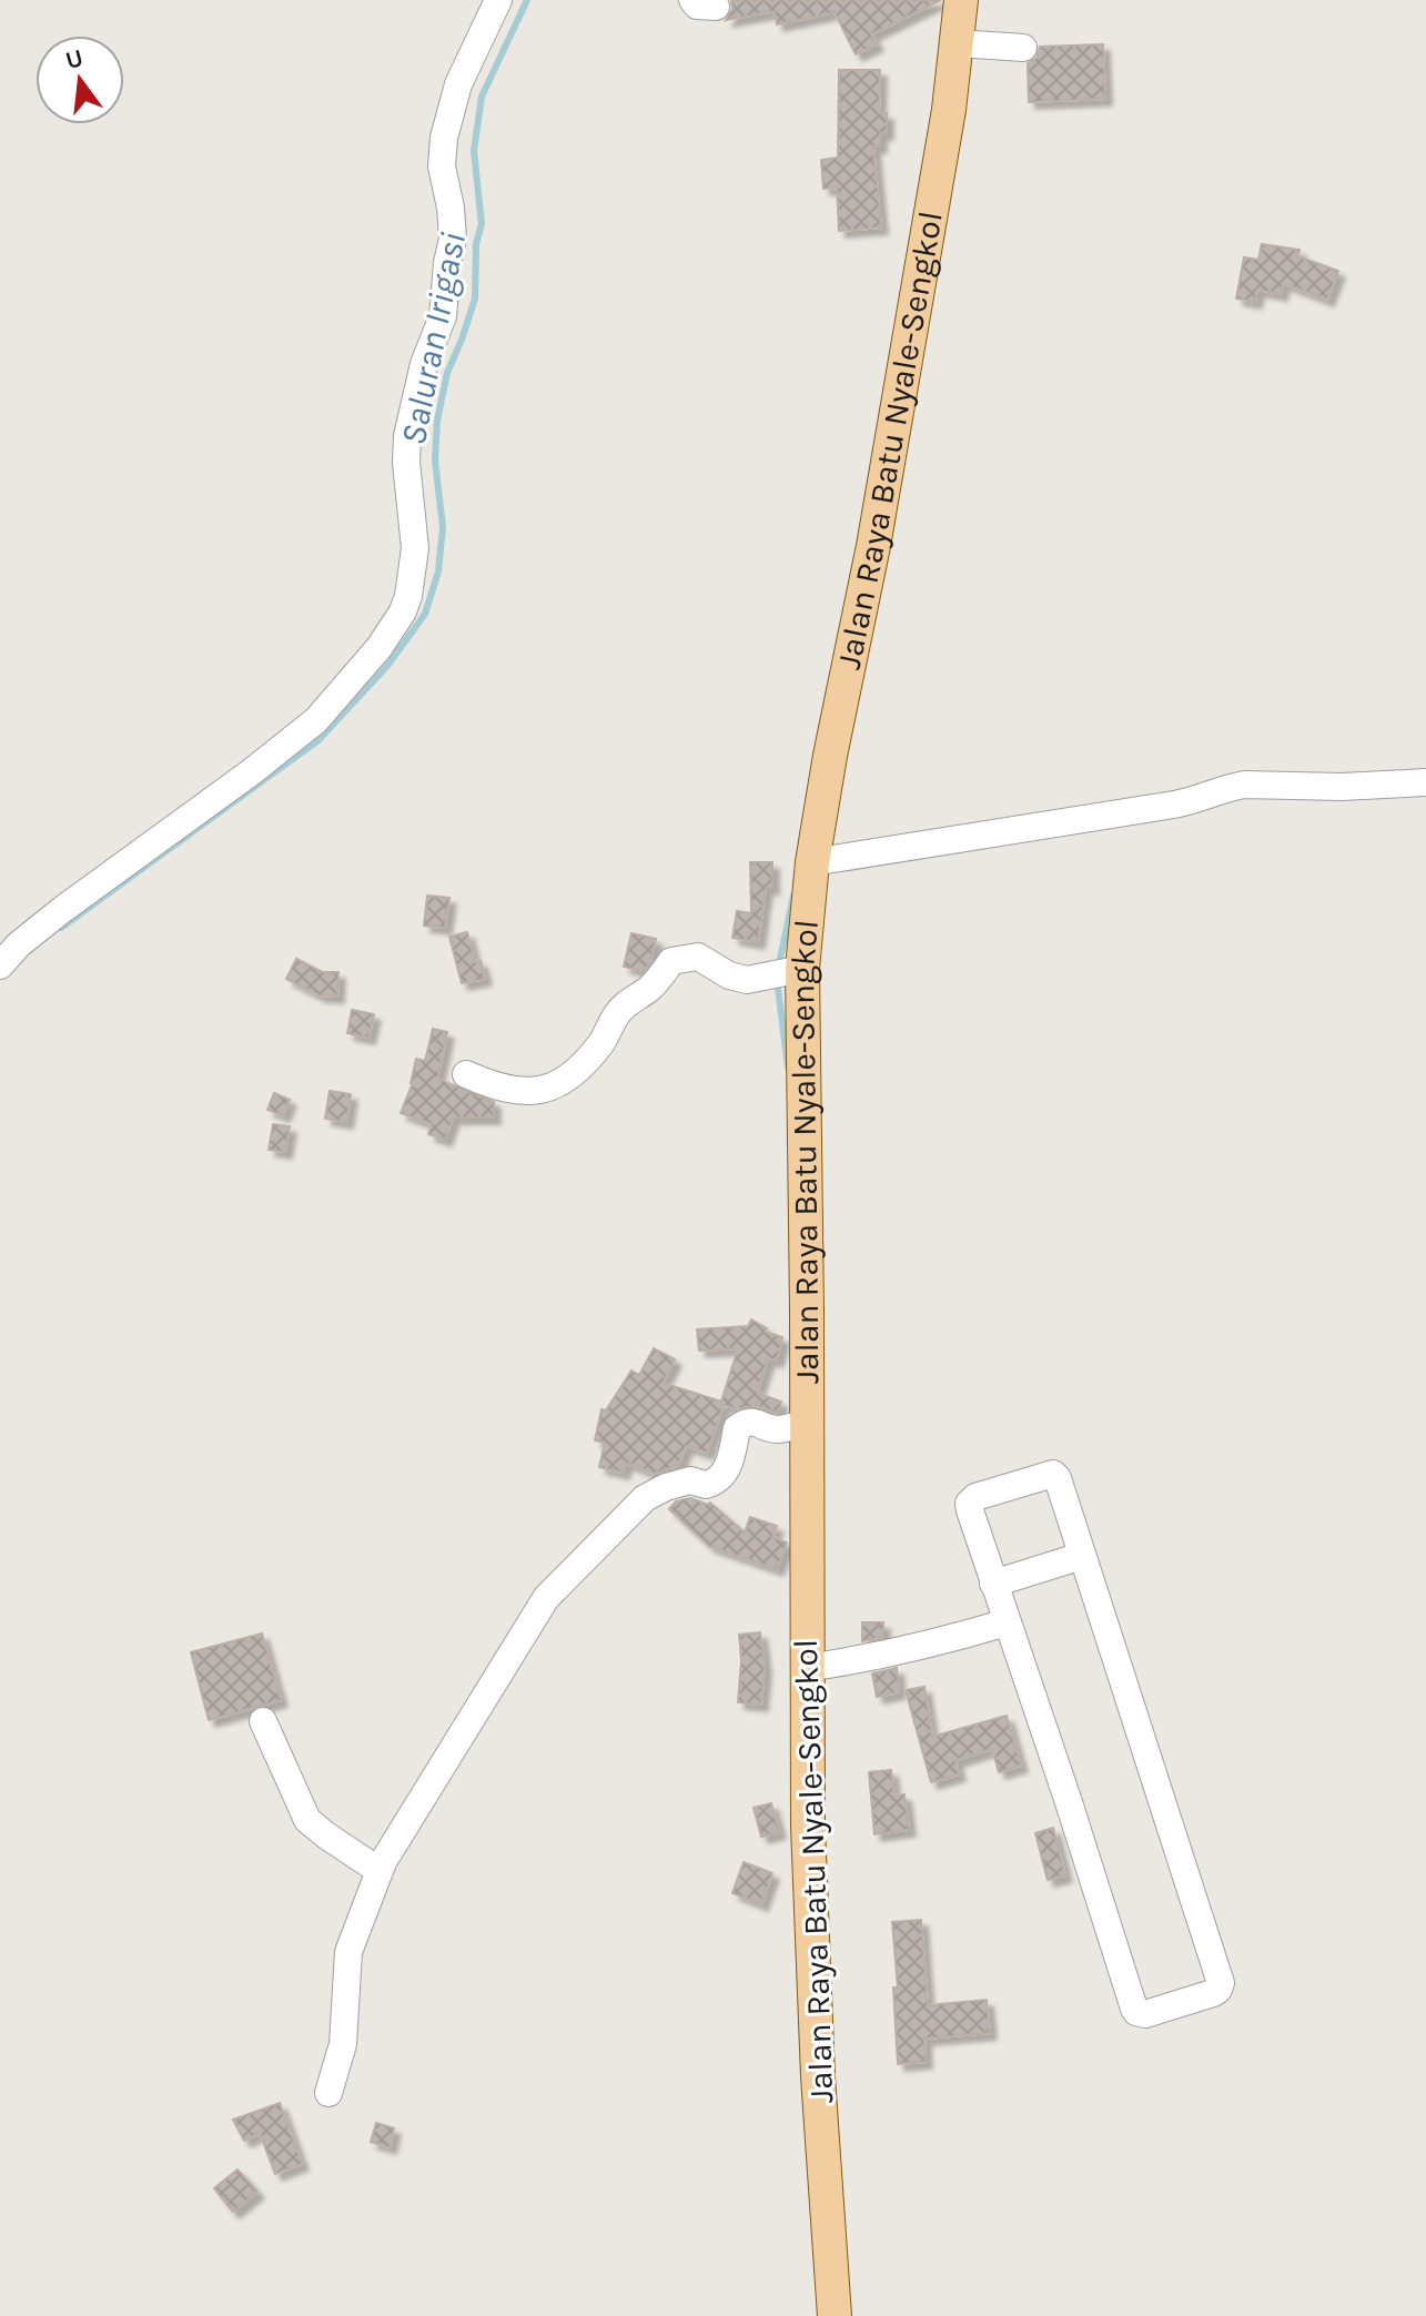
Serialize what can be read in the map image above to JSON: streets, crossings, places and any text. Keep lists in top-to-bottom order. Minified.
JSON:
{"streets":{"main road":["Jalan Raya Batu Nyale-Sengkol"]},"water":["Saluran Irigasi"],"north":"top"}
